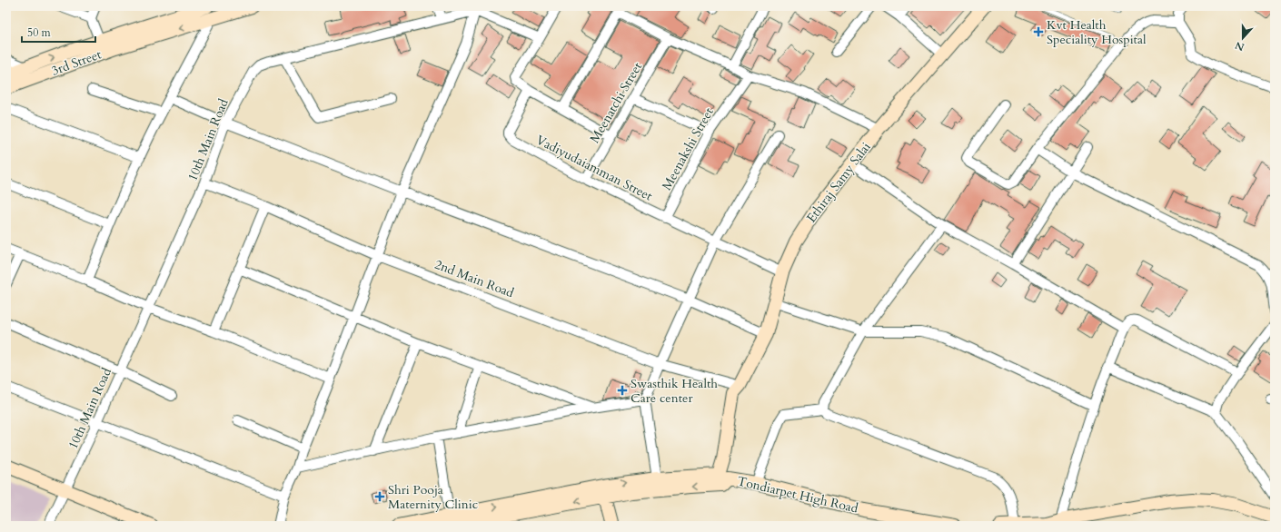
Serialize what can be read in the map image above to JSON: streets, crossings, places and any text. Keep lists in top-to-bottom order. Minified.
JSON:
{"streets":{"main road":["3rd Street","Ethiraj Samy Salai","Tondiarpet High Road"],"street":["Meenatchi Street","10th Main Road","Meenakshi Street","Vadiyudaiamman Street","2nd Main Road"]},"crossings":[["Meenatchi Street","Vadiyudaiamman Street"],["10th Main Road","2nd Main Road"],["Meenakshi Street","Vadiyudaiamman Street"],["Vadiyudaiamman Street","Ethiraj Samy Salai"],["Ethiraj Samy Salai","2nd Main Road"],["Ethiraj Samy Salai","Tondiarpet High Road"]],"places":{"health":["Kvt Health Speciality Hospital","Swasthik Health Care center","Shri Pooja Maternity Clinic"]},"scale_bar":"50 m","north":"bottom"}
